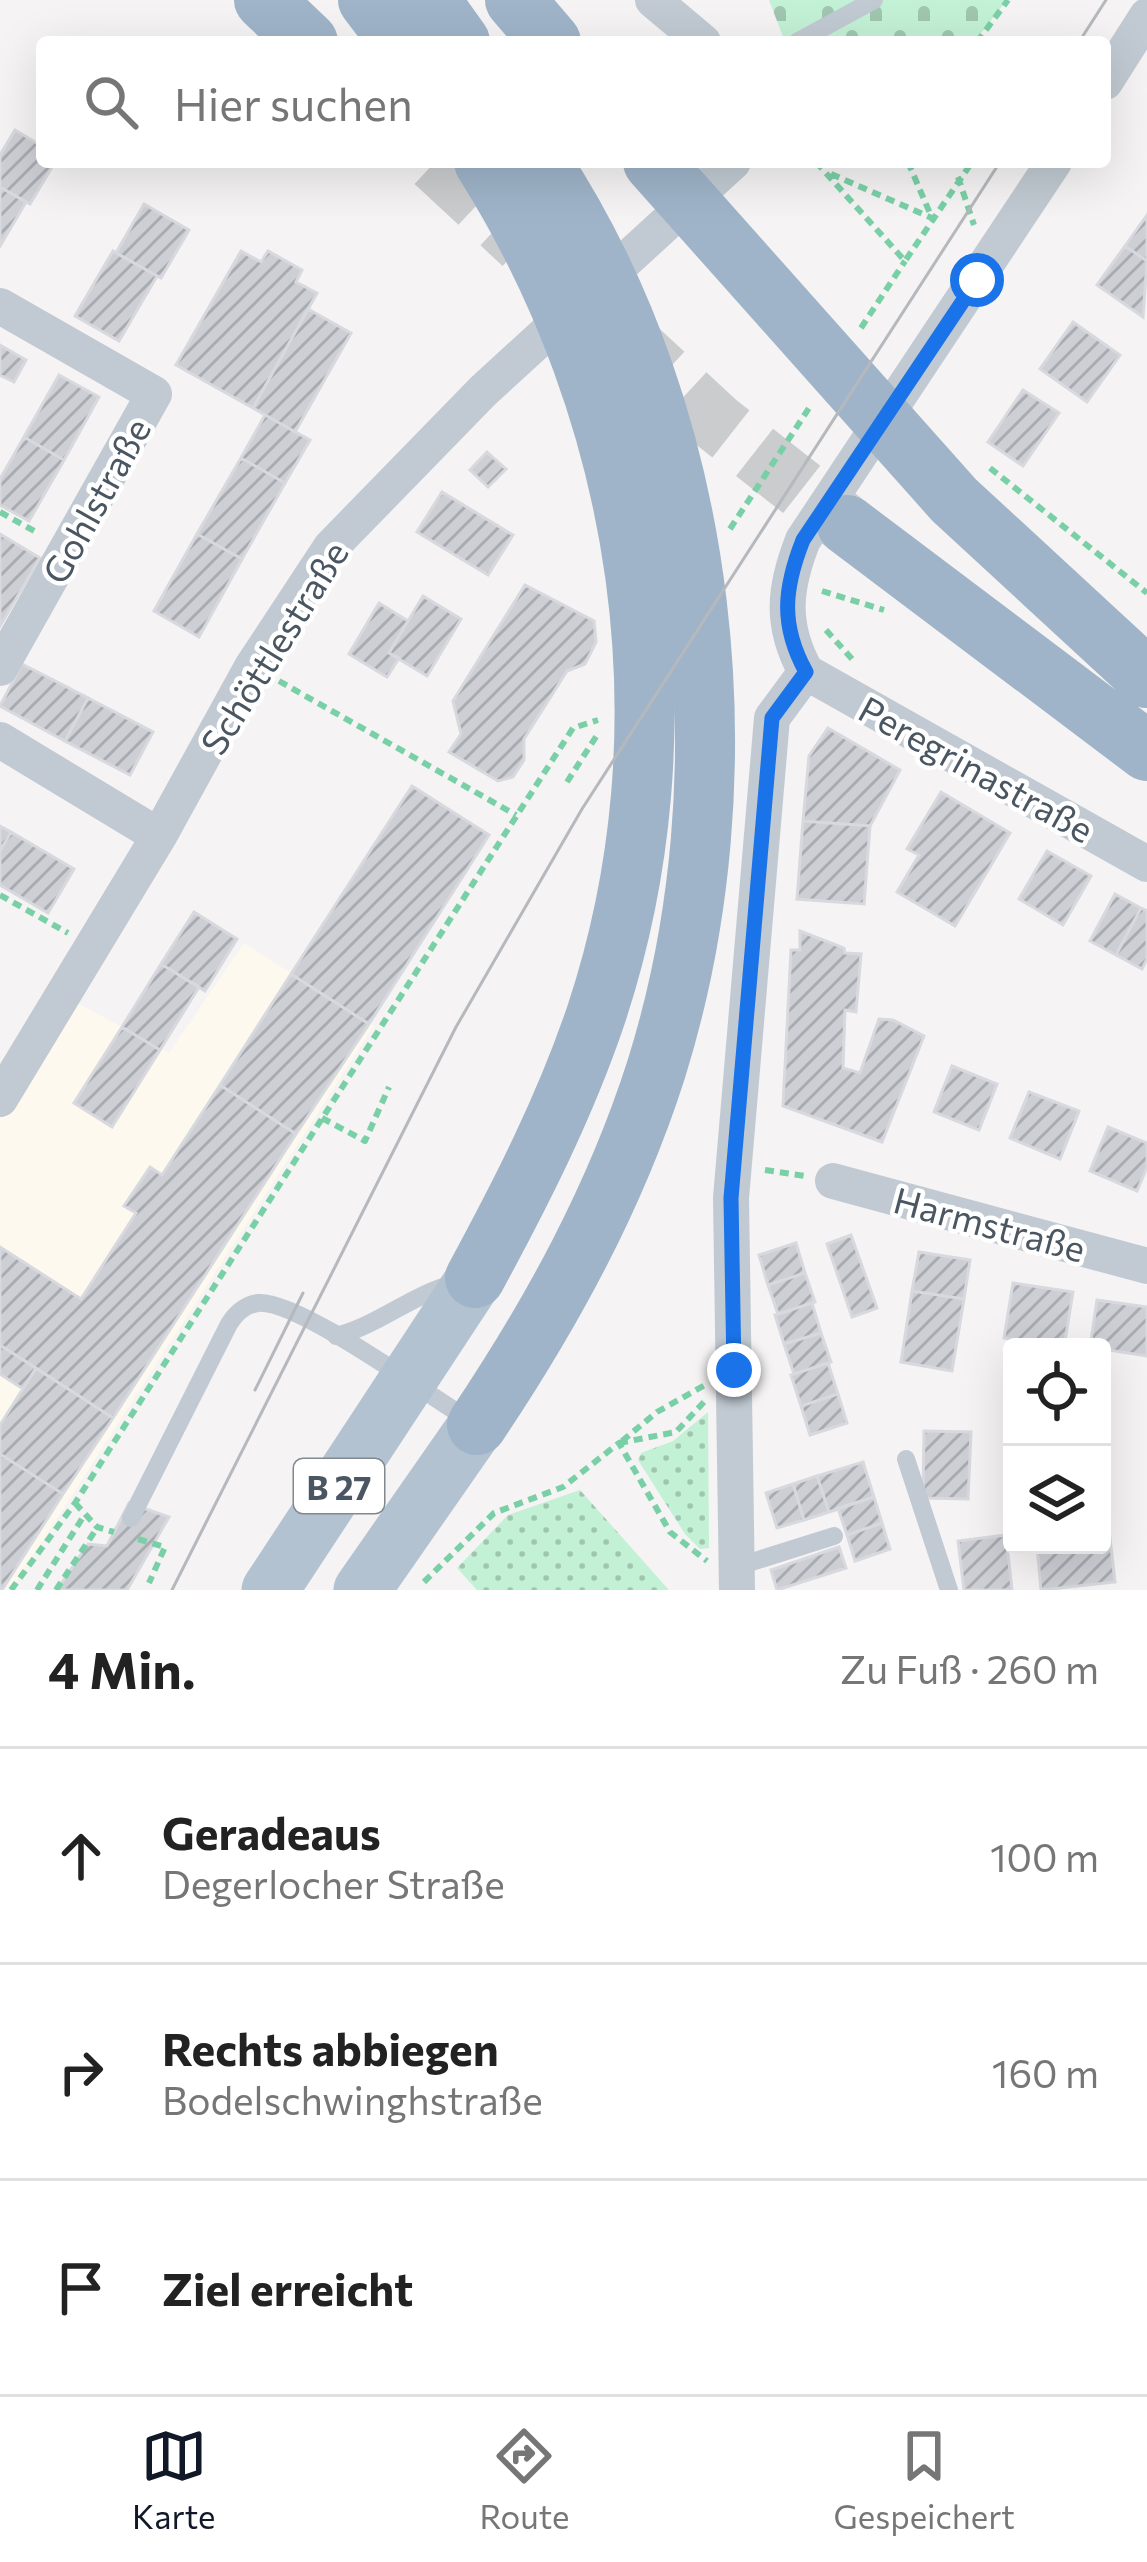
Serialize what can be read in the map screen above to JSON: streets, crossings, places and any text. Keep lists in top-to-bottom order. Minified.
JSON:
{"streets":{"main road":["B 27"],"street":["Gohlstraße","Schöttlestraße","Peregrinastraße","Harmstraße"]},"page":{"search":"Hier suchen","heading":["4 Min.","Zu Fuß · 260 m"],"list":[["Geradeaus","Degerlocher Straße","100 m"],["Rechts abbiegen","Bodelschwinghstraße","160 m"],"Ziel erreicht"],"nav":["Karte","Route","Gespeichert"]}}
